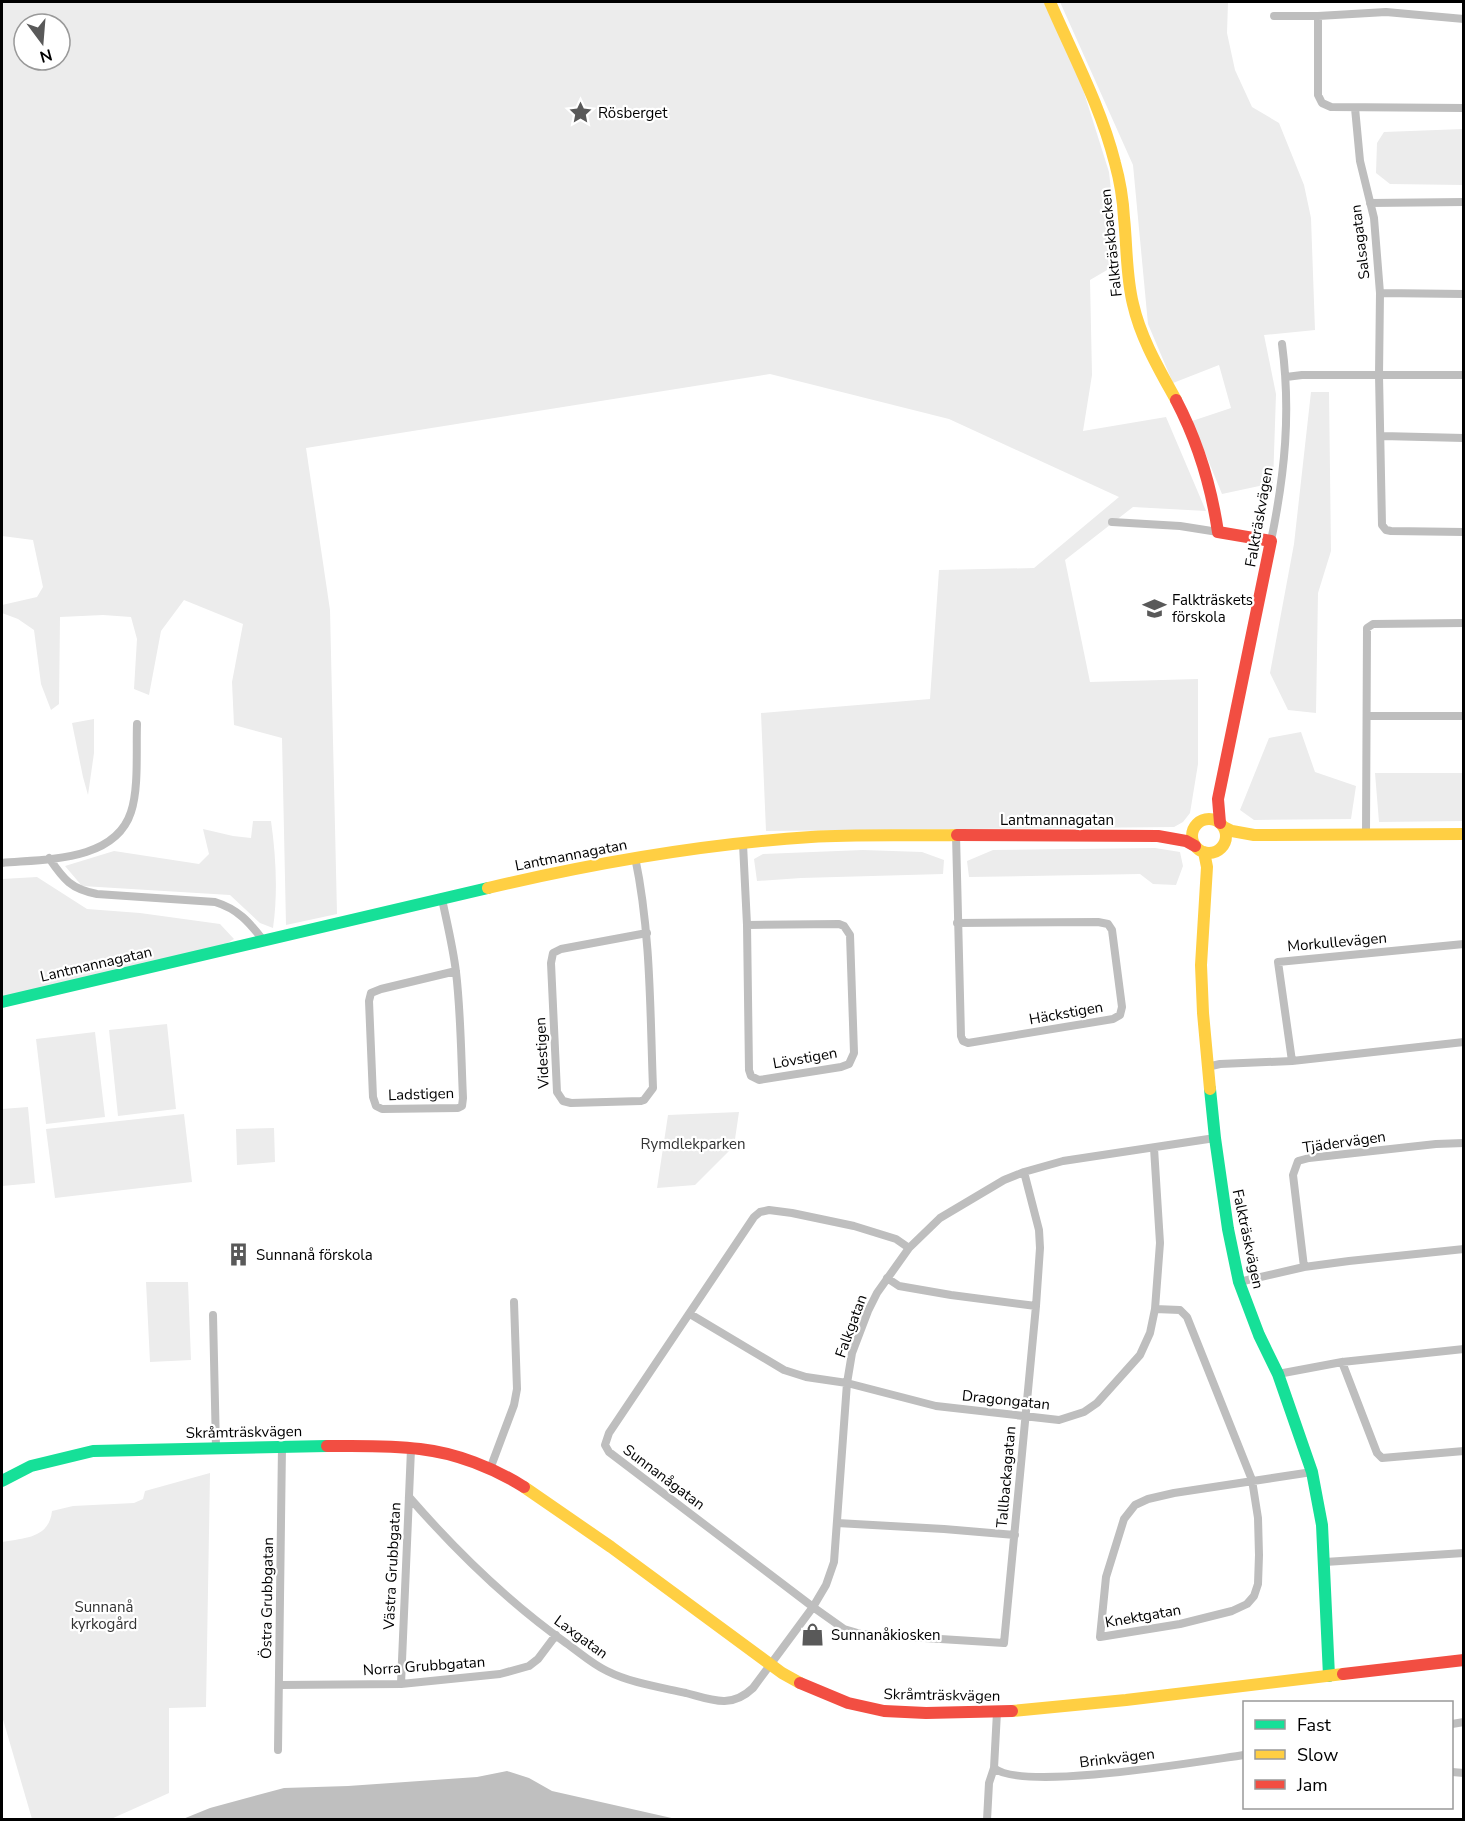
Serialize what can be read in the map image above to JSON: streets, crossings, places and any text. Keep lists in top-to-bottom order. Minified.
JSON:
{"streets":{"street":["Salsagatan","Falkträskbacken","Falkträskvägen","Lantmannagatan","Morkullevägen","Häckstigen","Videstigen","Lövstigen","Ladstigen","Tjädervägen","Falkgatan","Dragongatan","Skråmträskvägen","Sunnanågatan","Tallbackagatan","Västra Grubbgatan","Östra Grubbgatan","Knektgatan","Laxgatan","Norra Grubbgatan","Brinkvägen"]},"crossings":[["Falkträskvägen","Lantmannagatan"],["Falkträskvägen","Falkgatan"],["Falkträskvägen","Skråmträskvägen"],["Falkträskvägen","Knektgatan"],["Lantmannagatan","Häckstigen"],["Lantmannagatan","Videstigen"],["Lantmannagatan","Lövstigen"],["Lantmannagatan","Ladstigen"],["Falkgatan","Dragongatan"],["Falkgatan","Skråmträskvägen"],["Falkgatan","Sunnanågatan"],["Falkgatan","Tallbackagatan"],["Falkgatan","Laxgatan"],["Dragongatan","Sunnanågatan"],["Dragongatan","Tallbackagatan"],["Skråmträskvägen","Västra Grubbgatan"],["Skråmträskvägen","Östra Grubbgatan"],["Skråmträskvägen","Laxgatan"],["Sunnanågatan","Tallbackagatan"],["Västra Grubbgatan","Laxgatan"],["Västra Grubbgatan","Norra Grubbgatan"],["Östra Grubbgatan","Norra Grubbgatan"],["Laxgatan","Norra Grubbgatan"]],"parks":["Rymdlekparken","Sunnanå kyrkogård"],"places":{"place":["Rösberget"],"school or university":["Falkträskets förskola"],"building":["Sunnanå förskola"],"shop":["Sunnanåkiosken"]},"legend":["Fast","Slow","Jam"],"north":"bottom"}
